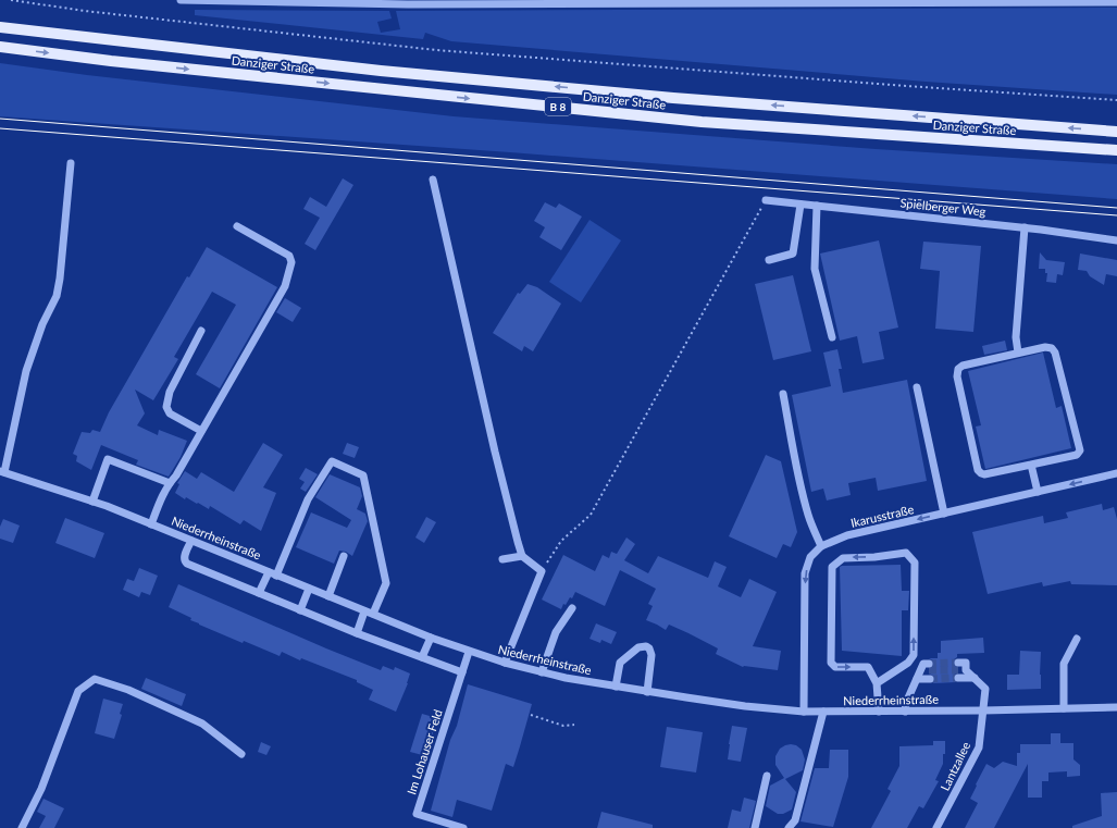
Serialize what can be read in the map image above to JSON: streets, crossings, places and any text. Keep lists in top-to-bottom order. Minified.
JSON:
{"streets":{"main road":["Danziger Straße","B 8"],"street":["Spielberger Weg","Ikarusstraße","Niederrheinstraße","Im Lohauser Feld","Lantzallee"]},"crossings":[["Niederrheinstraße","Im Lohauser Feld"],["Niederrheinstraße","Lantzallee"]],"one_way":["Ikarusstraße"]}
